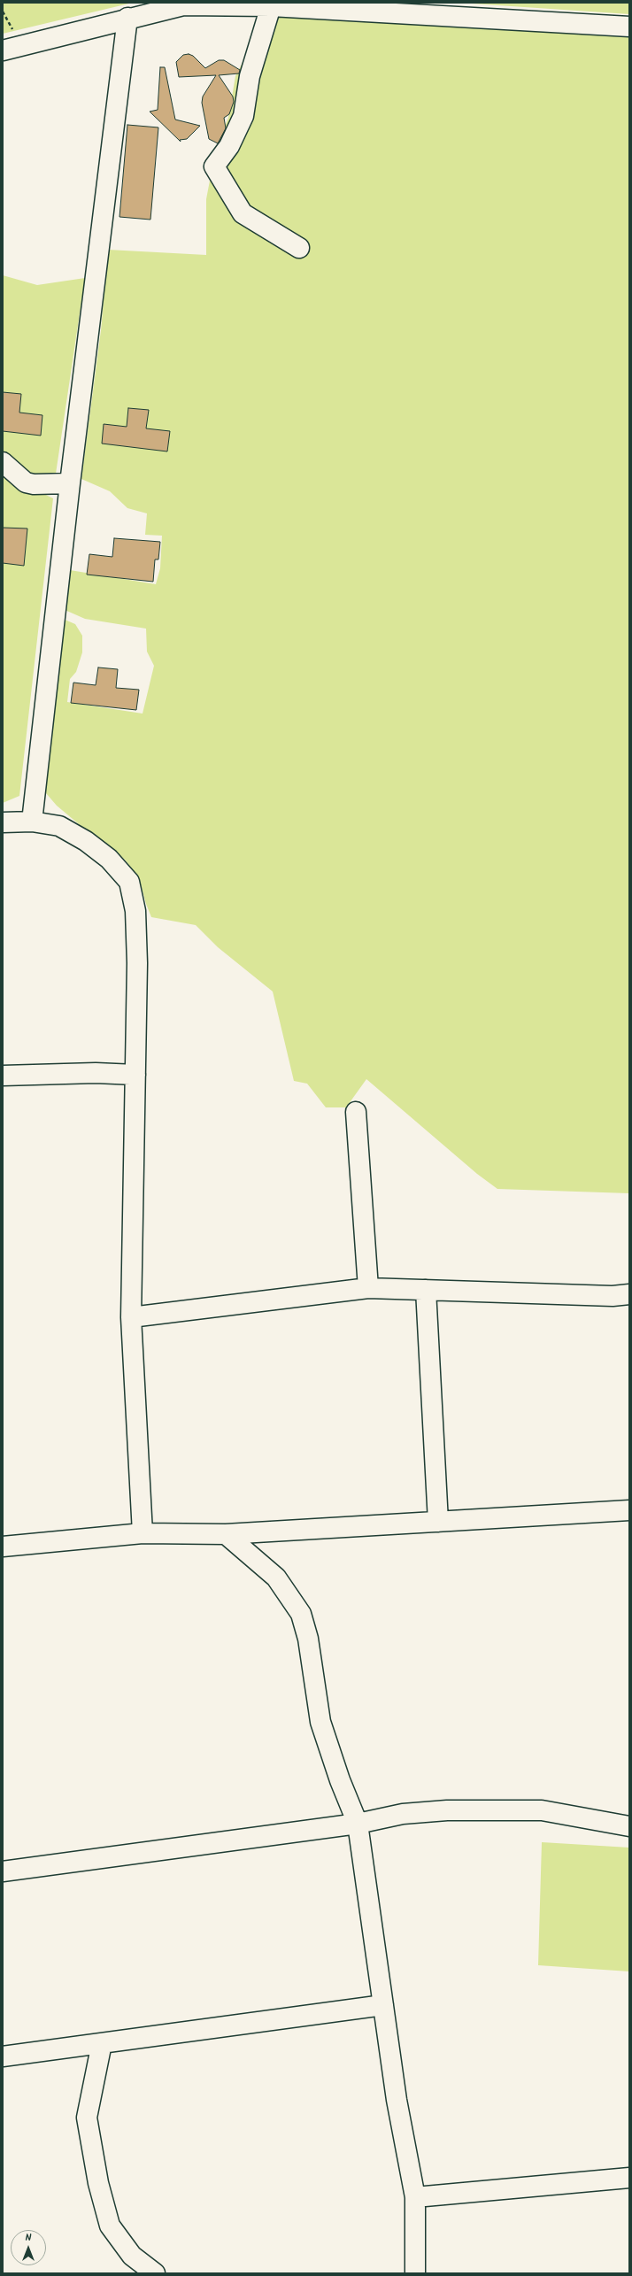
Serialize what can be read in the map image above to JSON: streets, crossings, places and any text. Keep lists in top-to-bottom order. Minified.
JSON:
{"north":"top"}
